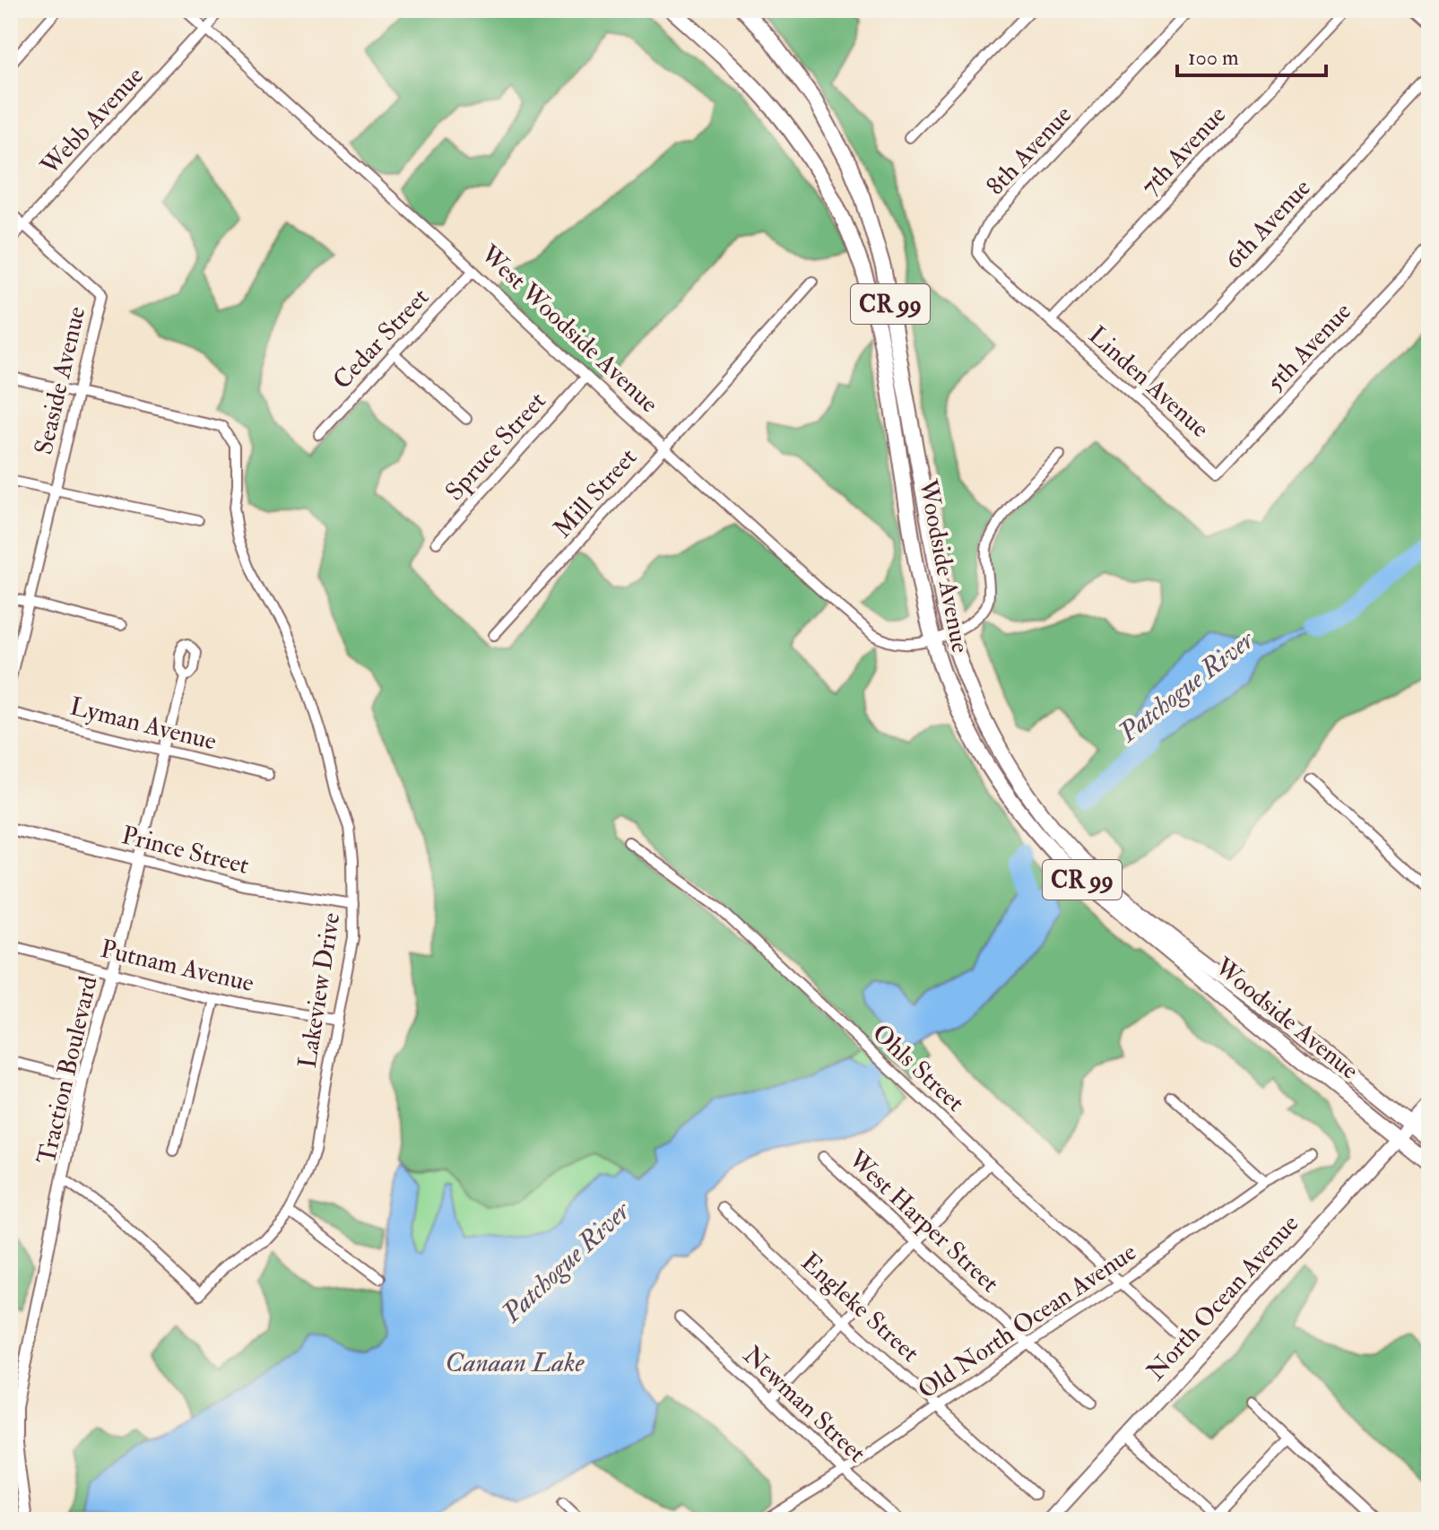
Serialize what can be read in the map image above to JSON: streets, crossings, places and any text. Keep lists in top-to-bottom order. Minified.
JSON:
{"streets":{"main road":["CR 99","Woodside Avenue","North Ocean Avenue"],"street":["Webb Avenue","8th Avenue","7th Avenue","6th Avenue","West Woodside Avenue","Cedar Street","5th Avenue","Seaside Avenue","Linden Avenue","Spruce Street","Mill Street","Lyman Avenue","Prince Street","Putnam Avenue","Lakeview Drive","Ohls Street","Traction Boulevard","West Harper Street","Engleke Street","Old North Ocean Avenue","Newman Street"]},"crossings":[["Webb Avenue","West Woodside Avenue"],["Webb Avenue","Seaside Avenue"],["8th Avenue","7th Avenue"],["8th Avenue","Linden Avenue"],["7th Avenue","Linden Avenue"],["6th Avenue","Linden Avenue"],["CR 99","Woodside Avenue"],["CR 99","North Ocean Avenue"],["West Woodside Avenue","Cedar Street"],["West Woodside Avenue","Spruce Street"],["West Woodside Avenue","Mill Street"],["West Woodside Avenue","Woodside Avenue"],["5th Avenue","Linden Avenue"],["Seaside Avenue","Lakeview Drive"],["Woodside Avenue","North Ocean Avenue"],["Lyman Avenue","Traction Boulevard"],["Prince Street","Lakeview Drive"],["Prince Street","Traction Boulevard"],["Putnam Avenue","Lakeview Drive"],["Putnam Avenue","Traction Boulevard"],["Lakeview Drive","Traction Boulevard"],["Ohls Street","Old North Ocean Avenue"],["West Harper Street","Old North Ocean Avenue"],["Engleke Street","Old North Ocean Avenue"],["Old North Ocean Avenue","Newman Street"]],"water":["Patchogue River","Canaan Lake"],"scale_bar":"100 m"}
